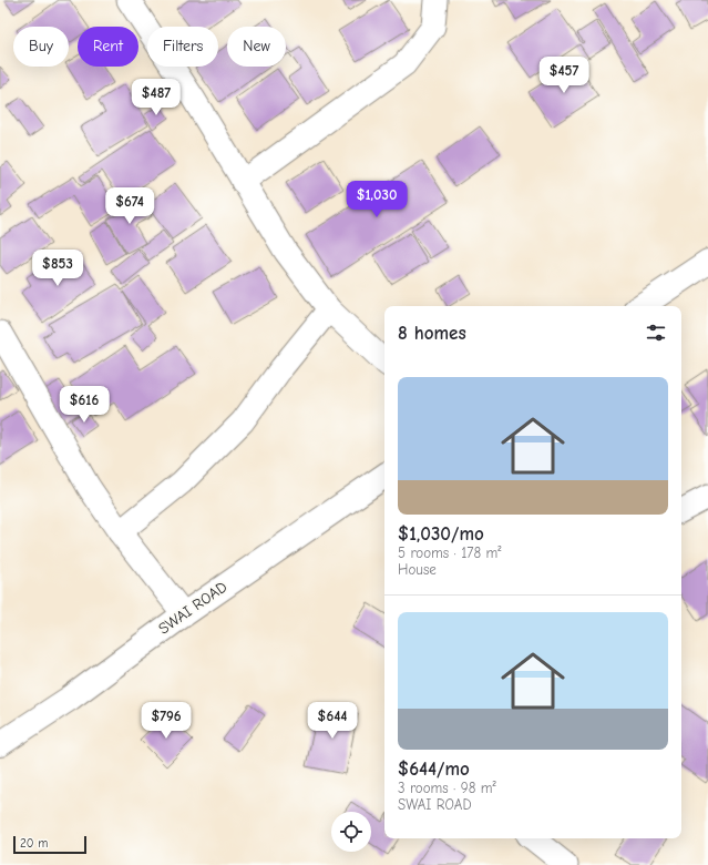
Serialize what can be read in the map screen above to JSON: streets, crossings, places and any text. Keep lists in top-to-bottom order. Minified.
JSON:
{"streets":{"street":["SWAI ROAD"]},"scale_bar":"20 m","page":{"chip":["Buy","Rent","Filters","New"],"price":["$457","$487","$1,030","$674","$853","$616","$796","$644"],"heading":"8 homes","list":[{"name":"$1,030/mo","note":"5 rooms · 178 m² · House"},{"name":"$644/mo","note":"3 rooms · 98 m² · SWAI ROAD"}],"scale":"20 m"}}
